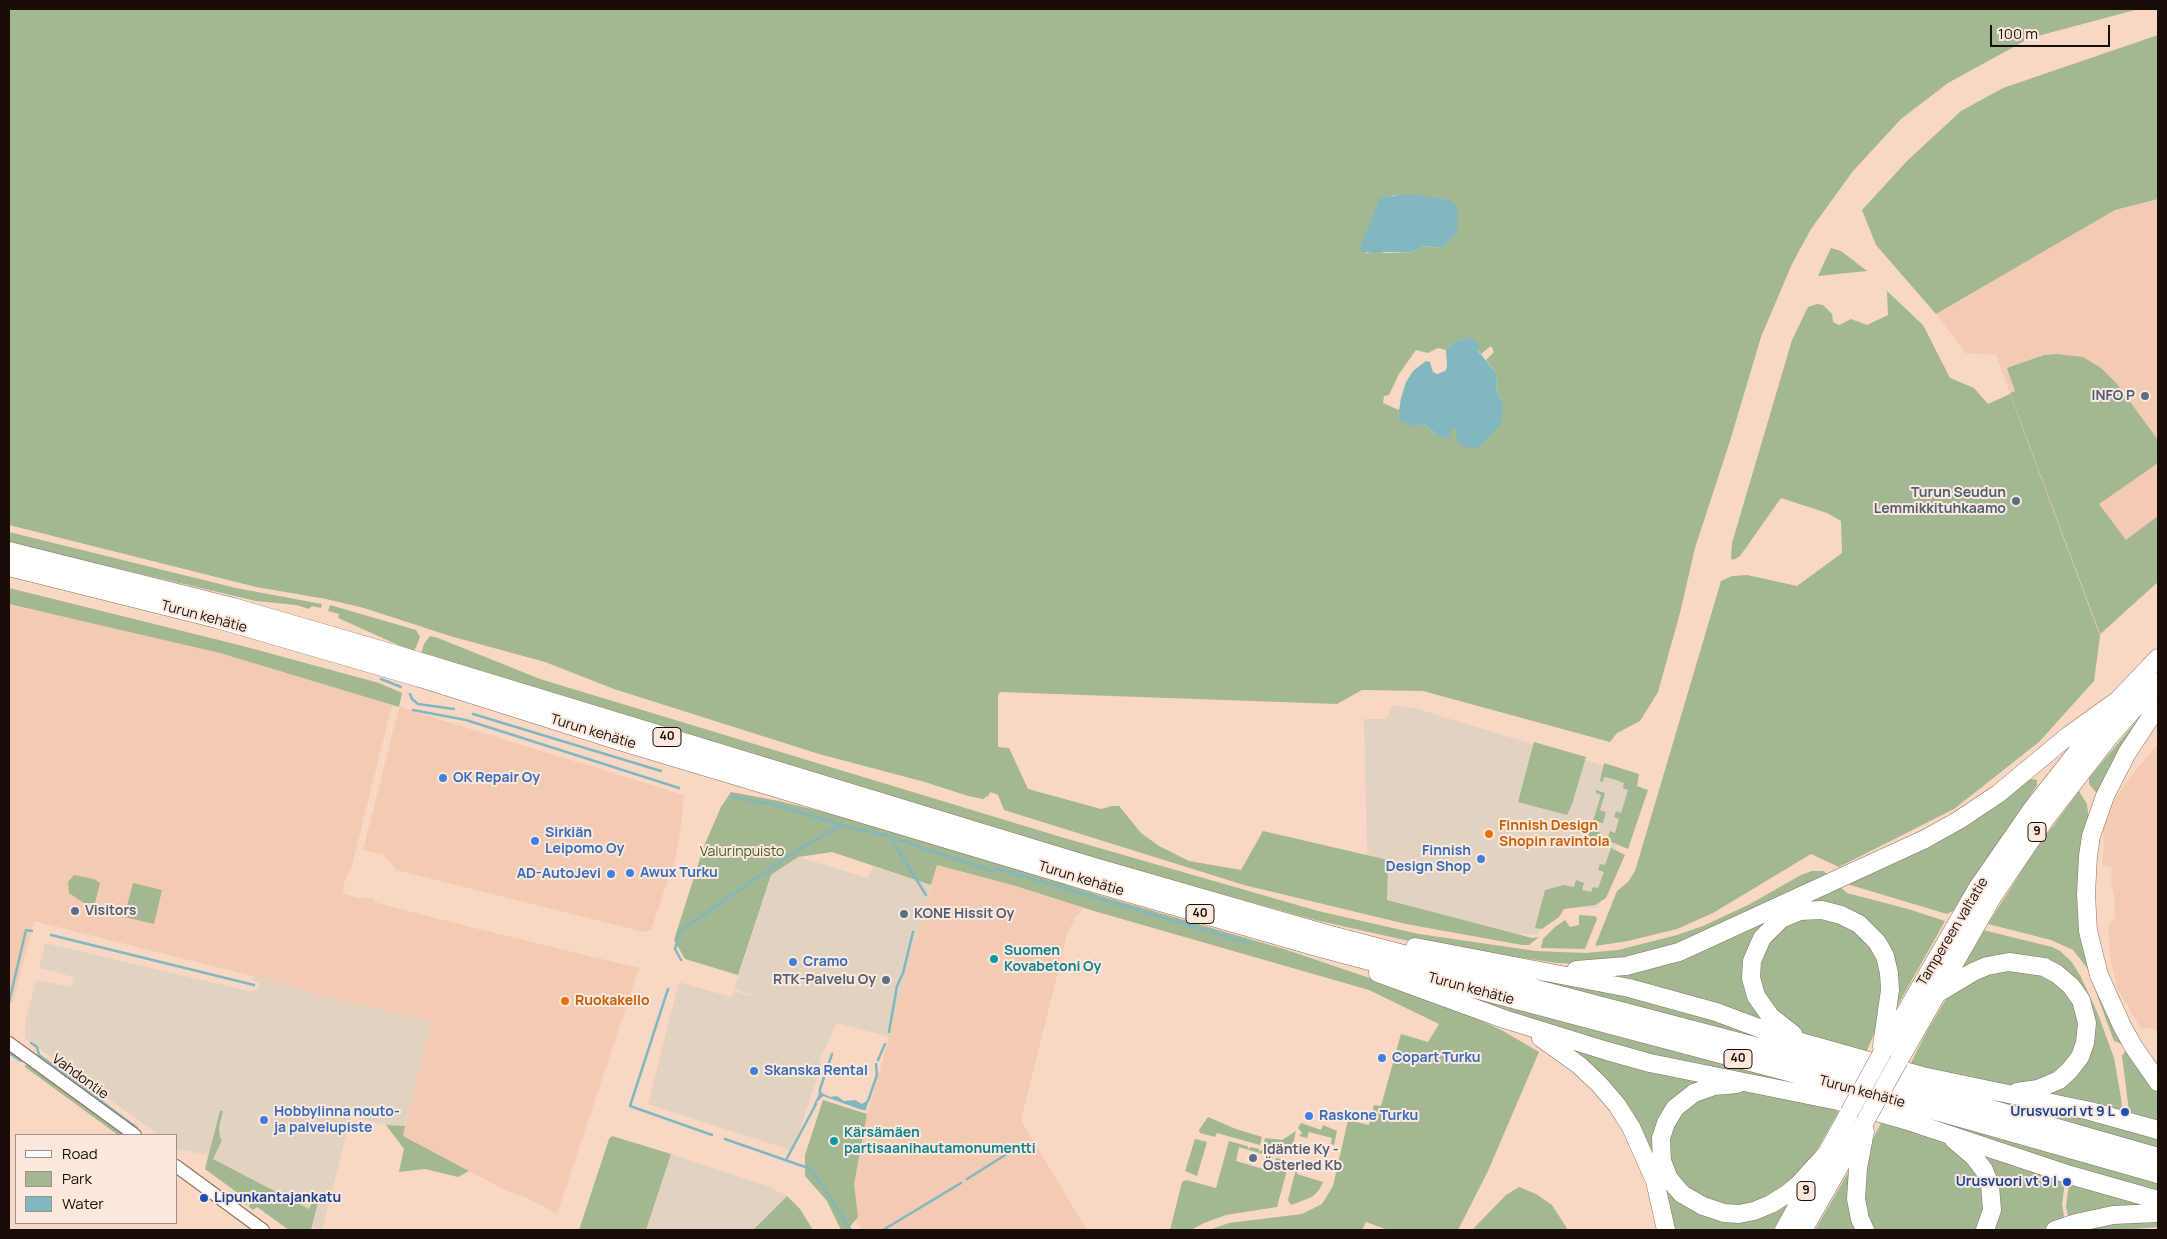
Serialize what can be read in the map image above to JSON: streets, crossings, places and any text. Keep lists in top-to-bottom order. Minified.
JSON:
{"streets":{"highway":["Turun kehätie","40","9","Tampereen valtatie"],"street":["Vahdontie"]},"parks":["Valurinpuisto"],"places":["INFO P","Turun Seudun Lemmikkituhkaamo","OK Repair Oy","Finnish Design Shopin ravintola","Sirkiän Leipomo Oy","Finnish Design Shop","Awux Turku","AD-AutoJevi","Visitors","KONE Hissit Oy","Suomen Kovabetoni Oy","Cramo","RTK-Palvelu Oy","Ruokakello","Copart Turku","Skanska Rental","Urusvuori vt 9 L","Raskone Turku","Hobbylinna nouto- ja palvelupiste","Kärsämäen partisaanihautamonumentti","Idäntie Ky - Österled Kb","Urusvuori vt 9 I","Lipunkantajankatu"],"legend":["Road","Park","Water"],"scale_bar":"100 m"}
